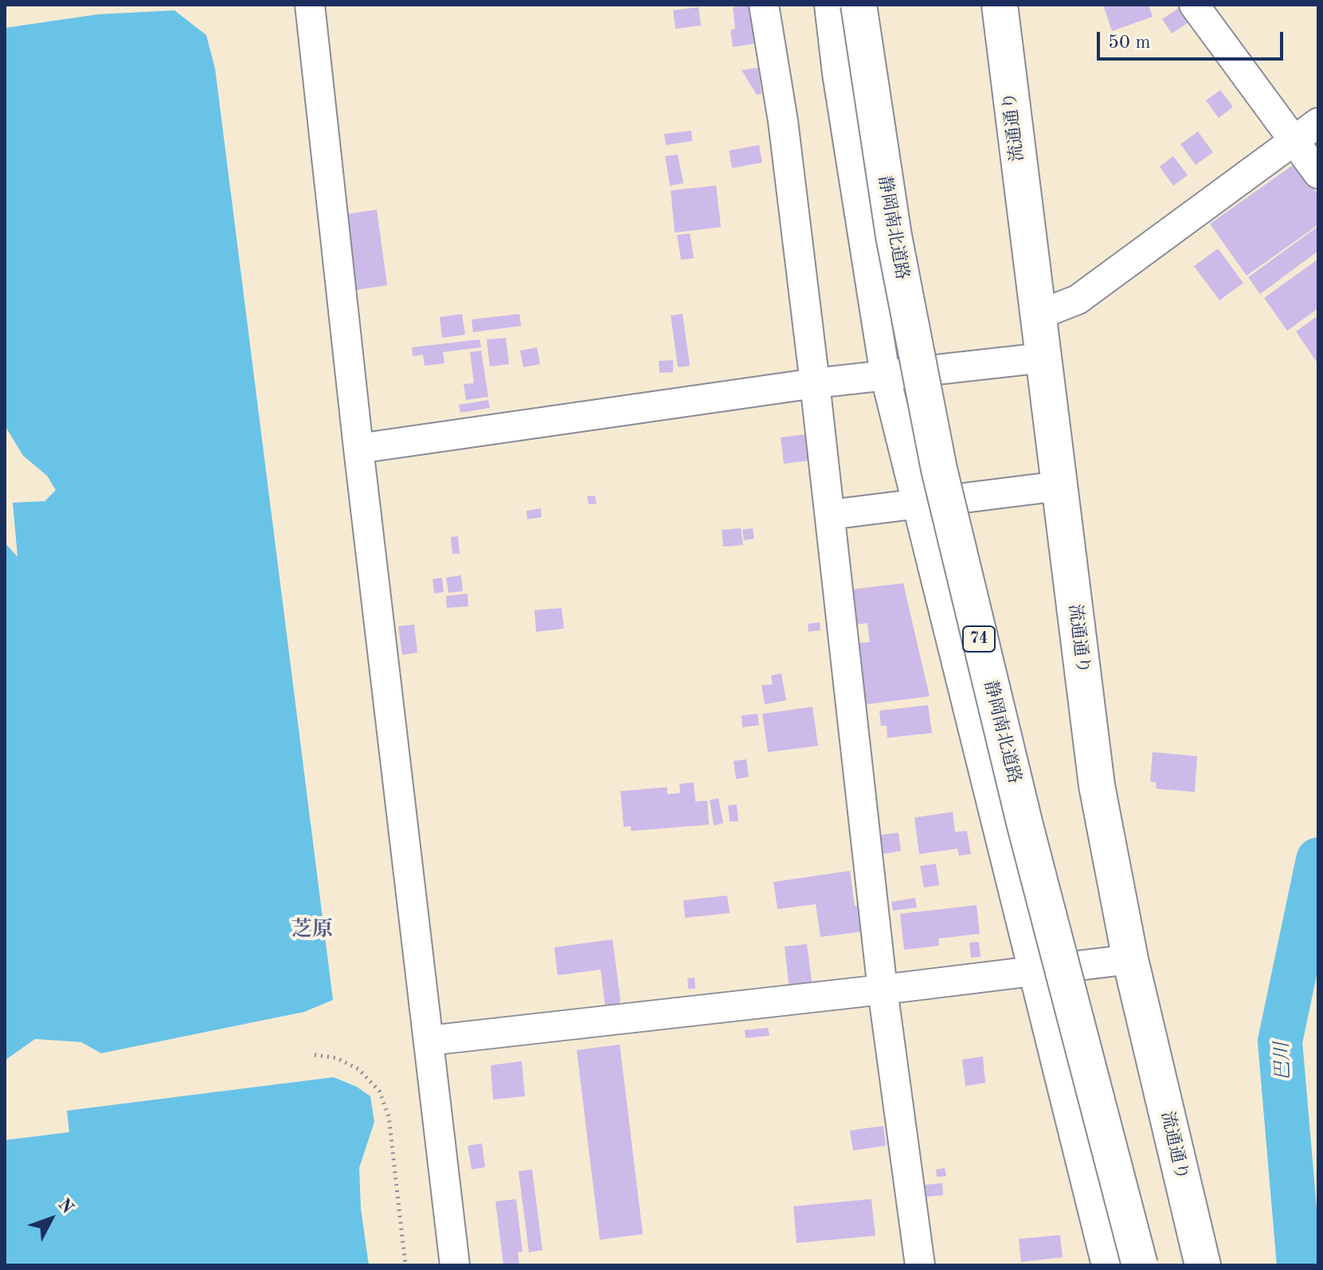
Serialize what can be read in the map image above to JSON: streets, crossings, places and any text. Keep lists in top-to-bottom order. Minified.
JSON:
{"streets":{"main road":["流通通り","静岡南北道路","74"]},"districts":["芝原"],"water":["巴川"],"scale_bar":"50 m","north":"top right"}
